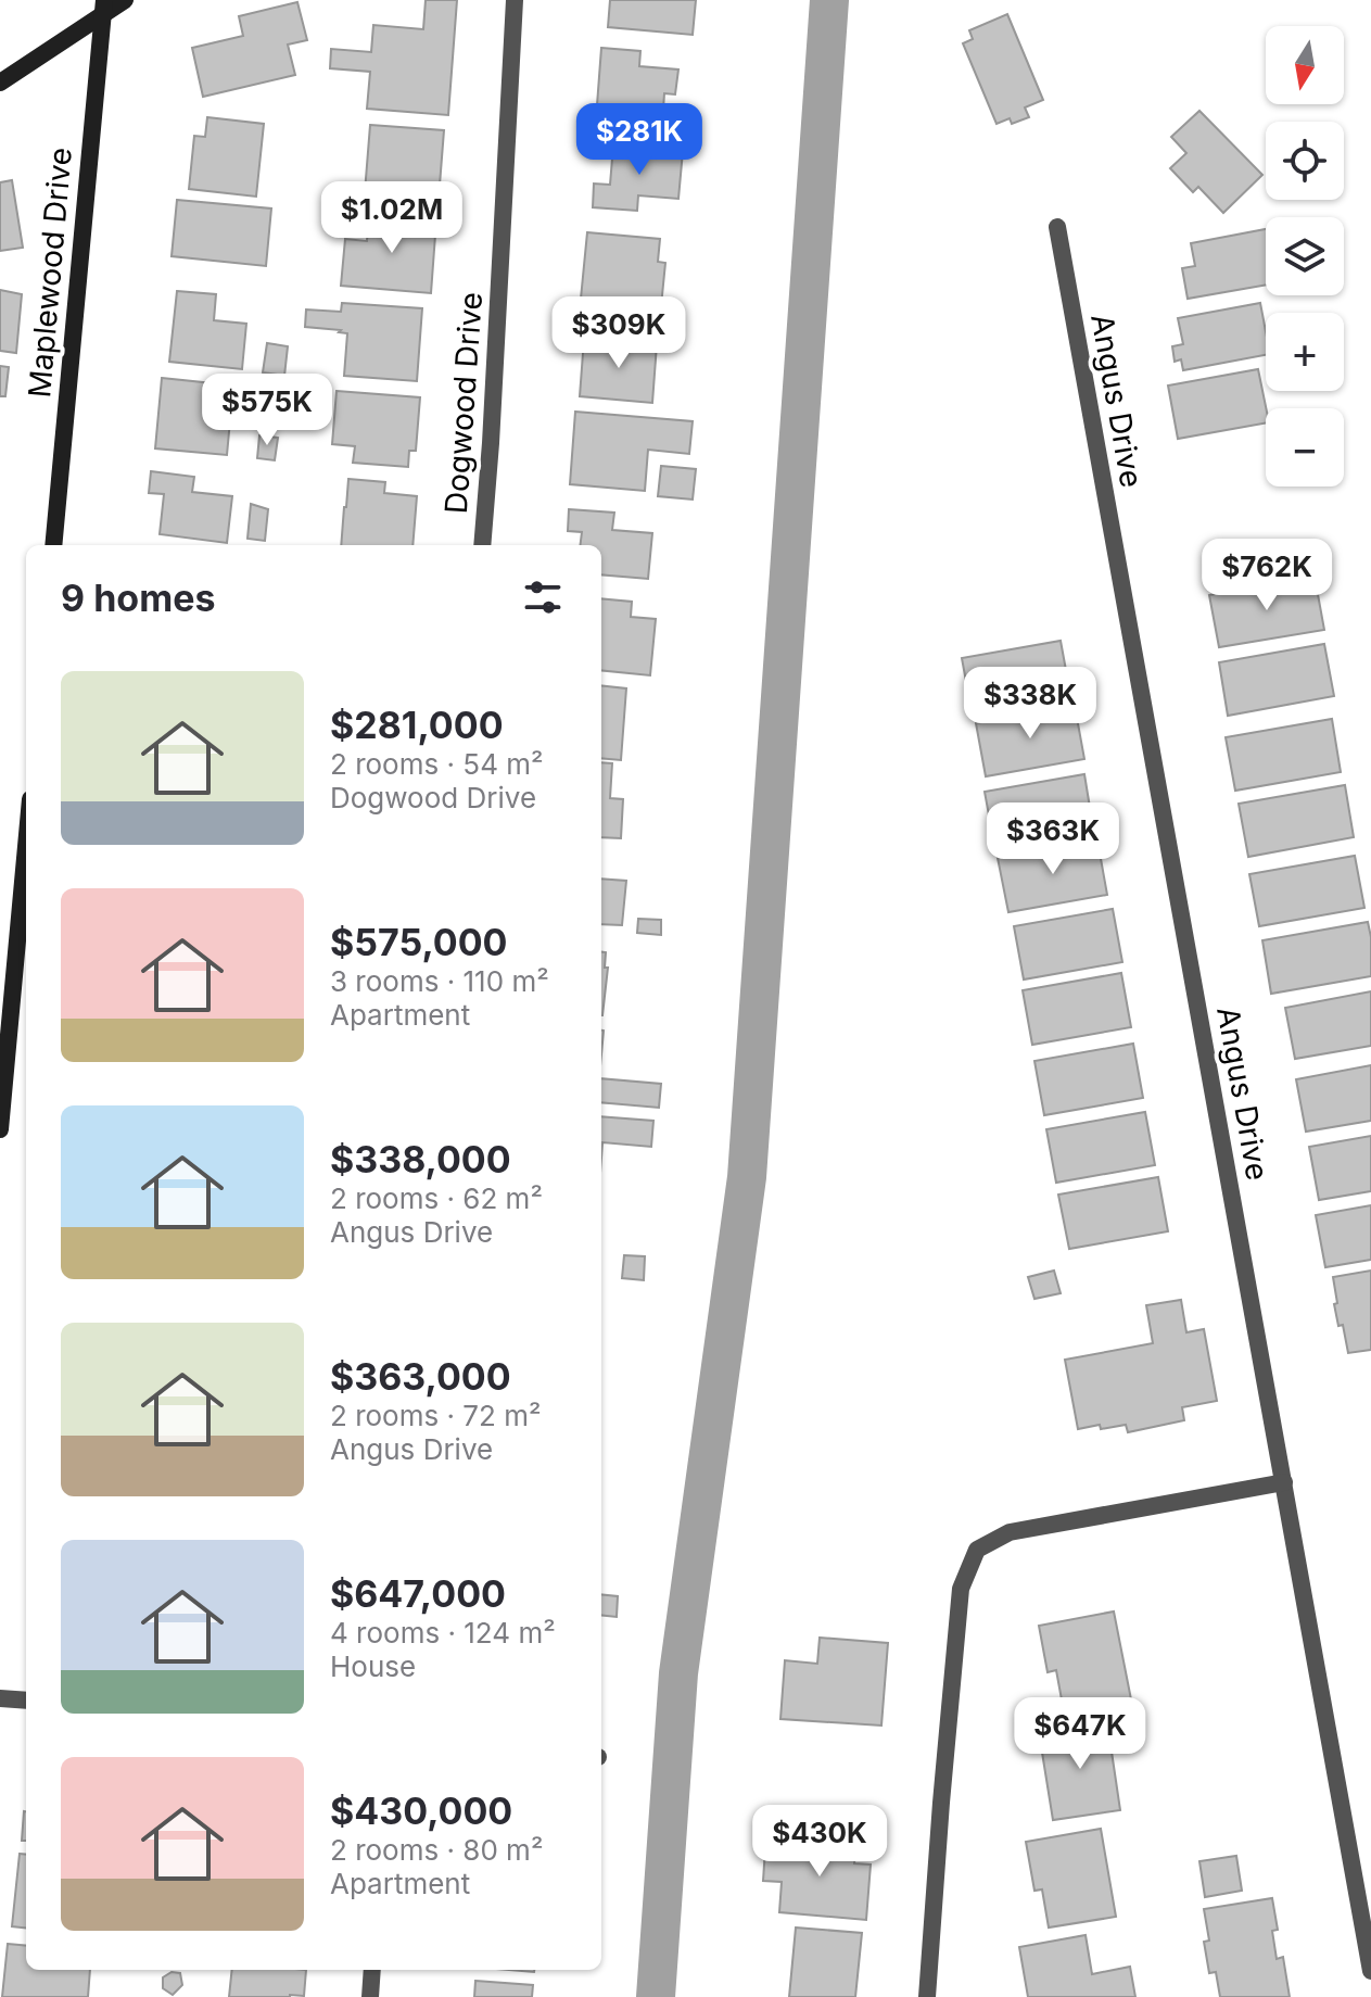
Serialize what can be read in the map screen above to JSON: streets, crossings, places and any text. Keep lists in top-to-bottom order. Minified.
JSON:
{"streets":{"street":["Maplewood Drive","Angus Drive","Dogwood Drive"]},"north":"bottom","page":{"map_buttons":["+","−"],"price":["$281K","$1.02M","$309K","$575K","$762K","$338K","$363K","$647K","$430K"],"heading":"9 homes","list":[{"name":"$281,000","note":"2 rooms · 54 m² · Dogwood Drive"},{"name":"$575,000","note":"3 rooms · 110 m² · Apartment"},{"name":"$338,000","note":"2 rooms · 62 m² · Angus Drive"},{"name":"$363,000","note":"2 rooms · 72 m² · Angus Drive"},{"name":"$647,000","note":"4 rooms · 124 m² · House"},{"name":"$430,000","note":"2 rooms · 80 m² · Apartment"}]}}
